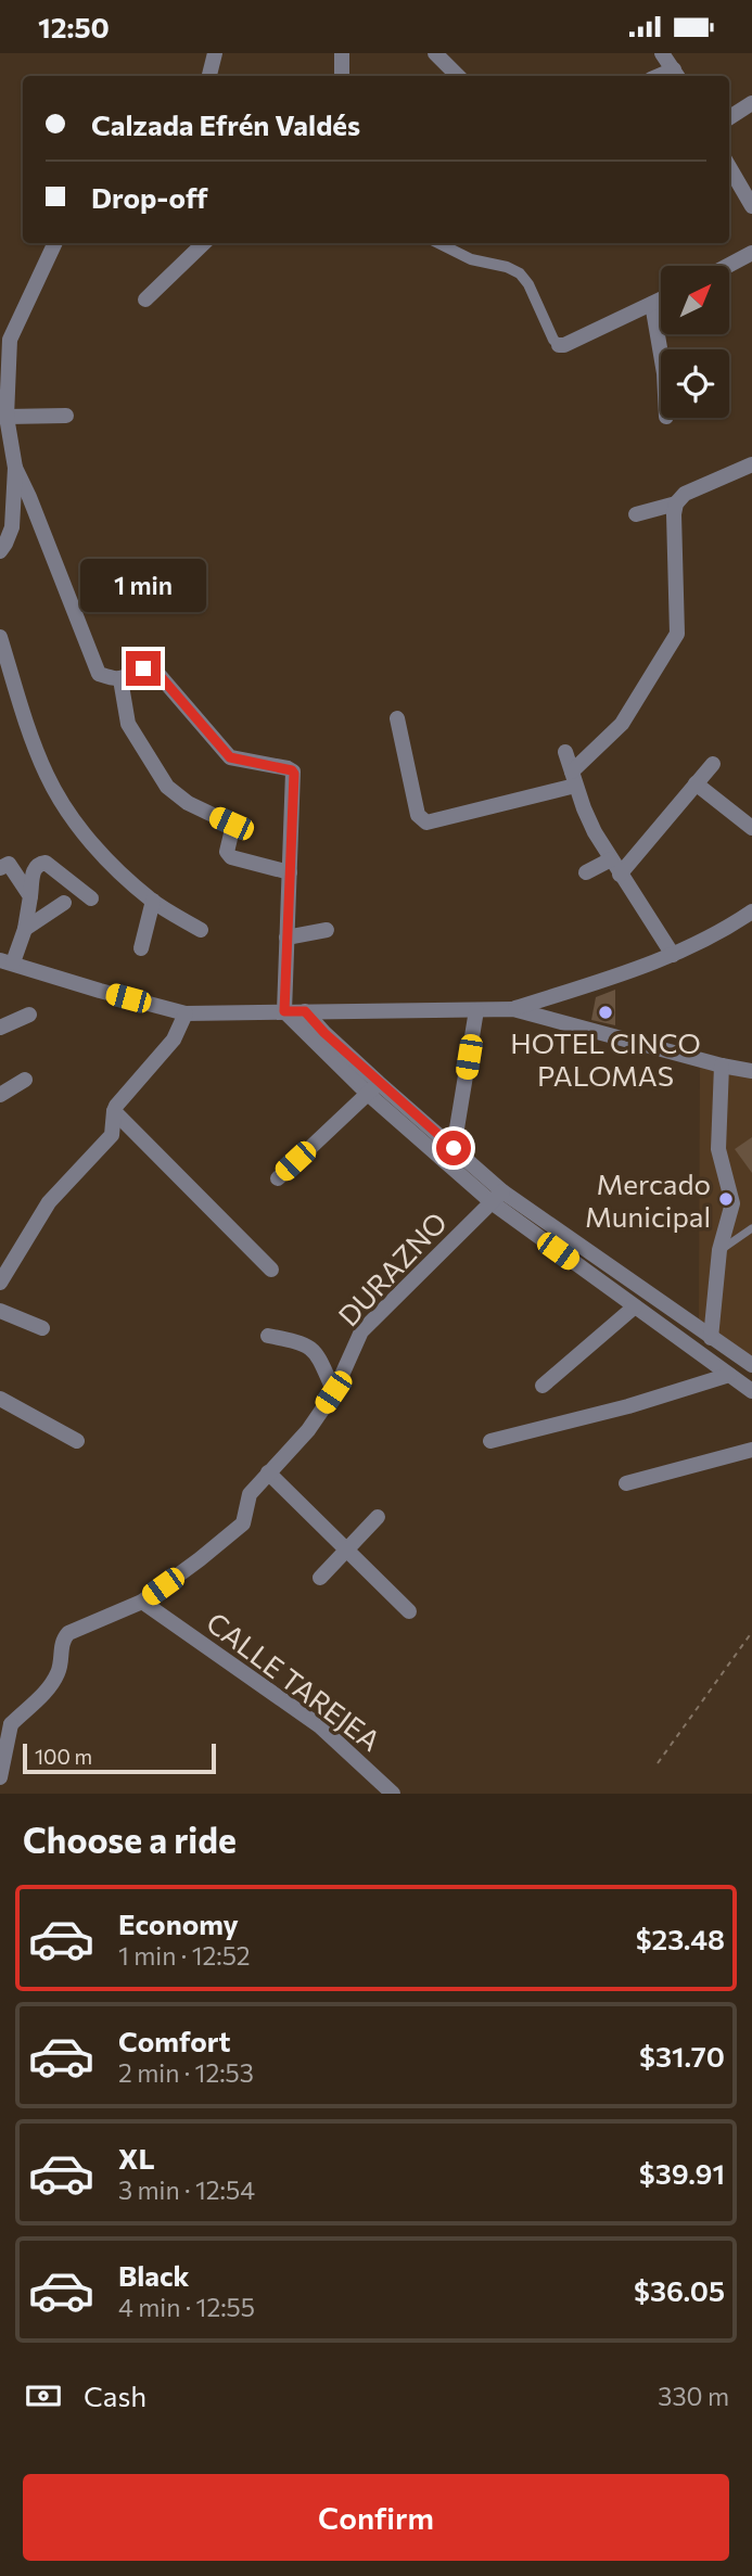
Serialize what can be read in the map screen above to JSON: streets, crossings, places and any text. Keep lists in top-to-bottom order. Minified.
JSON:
{"streets":{"street":["DURAZNO","CALLE TAREJEA"]},"crossings":[["DURAZNO","CALLE TAREJEA"]],"places":["HOTEL CINCO PALOMAS","Mercado Municipal"],"scale_bar":"100 m","north":"top right","page":{"status":"12:50","banner":["Calzada Efrén Valdés","Drop-off"],"bubble":"1 min","scale":"100 m","heading":"Choose a ride","list":[{"name":"Economy","note":"1 min · 12:52","value":"$23.48"},{"name":"Comfort","note":"2 min · 12:53","value":"$31.70"},{"name":"XL","note":"3 min · 12:54","value":"$39.91"},{"name":"Black","note":"4 min · 12:55","value":"$36.05"}],"pay":["Cash","330 m"],"buttons":"Confirm"}}
